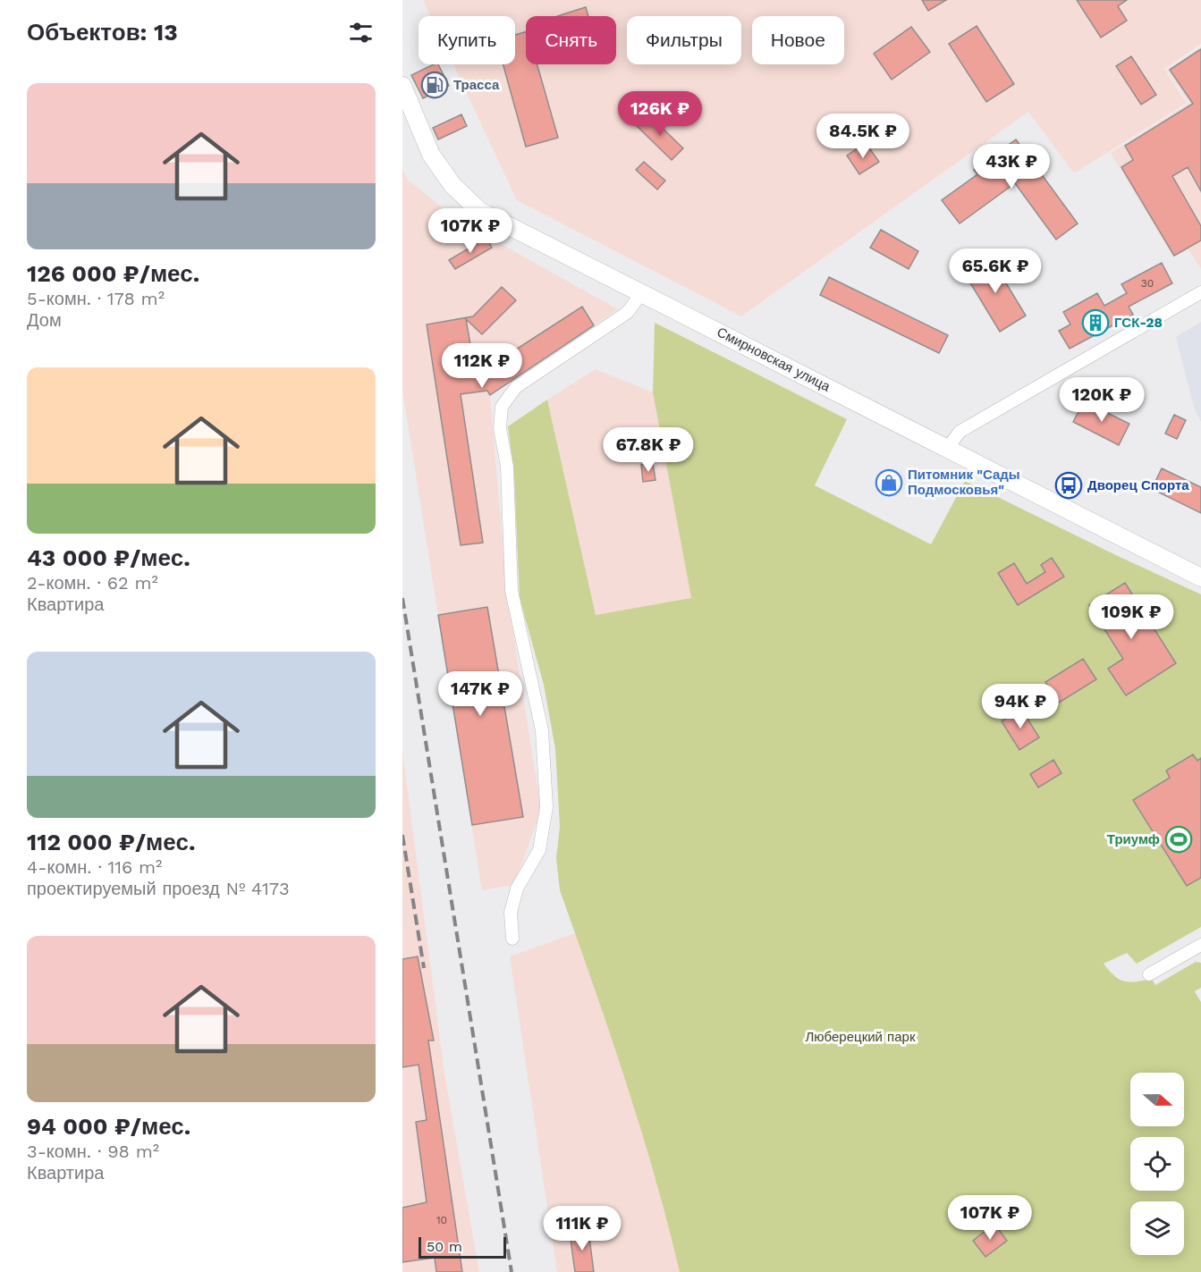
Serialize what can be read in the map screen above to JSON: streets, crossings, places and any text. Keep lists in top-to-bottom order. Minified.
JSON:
{"streets":{"main road":["Смирновская улица"]},"parks":["Люберецкий парк"],"places":{"fuel station":["Трасса"],"building":["ГСК-28"],"shop":["Питомник \"Сады Подмосковья\""],"bus stop":["Дворец Спорта"],"sports":["Триумф"]},"house_numbers":["30","10"],"scale_bar":"50 m","north":"right","page":{"heading":"Объектов: 13","chip":["Купить","Снять","Фильтры","Новое"],"list":[{"name":"126 000 ₽/мес.","note":"5-комн. · 178 m² · Дом"},{"name":"43 000 ₽/мес.","note":"2-комн. · 62 m² · Квартира"},{"name":"112 000 ₽/мес.","note":"4-комн. · 116 m² · проектируемый проезд № 4173"},{"name":"94 000 ₽/мес.","note":"3-комн. · 98 m² · Квартира"}],"price":["126K ₽","84.5K ₽","43K ₽","107K ₽","65.6K ₽","112K ₽","120K ₽","67.8K ₽","109K ₽","147K ₽","94K ₽","107K ₽","111K ₽"],"scale":"50 m"}}
